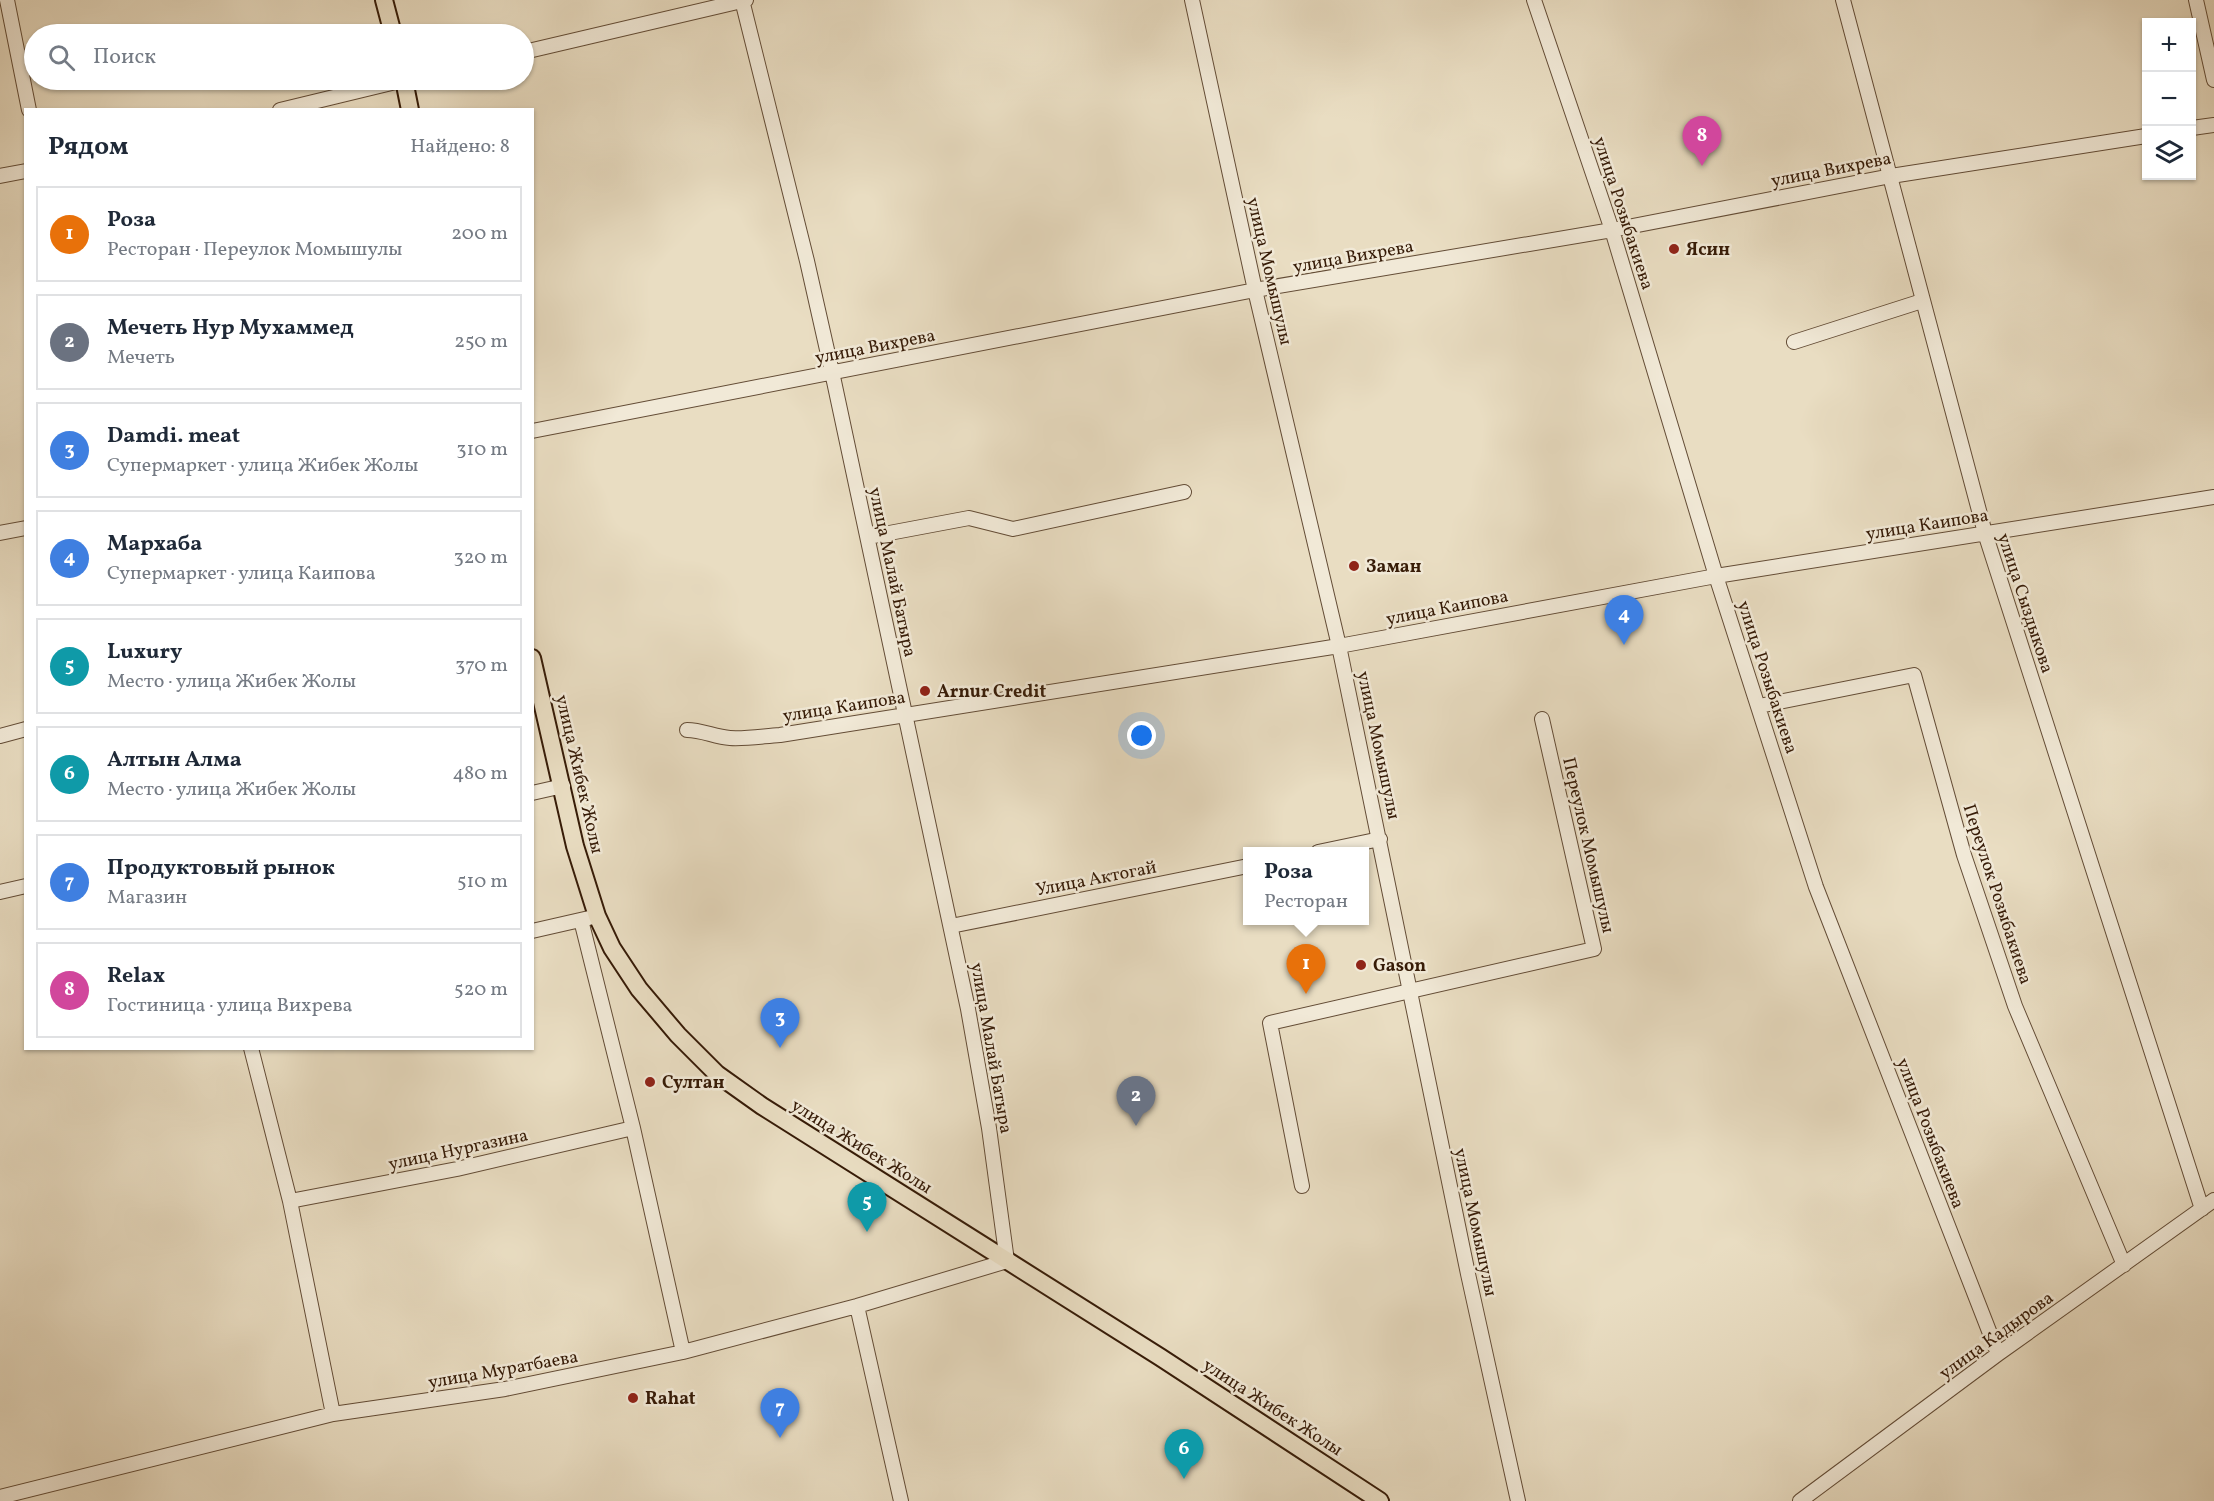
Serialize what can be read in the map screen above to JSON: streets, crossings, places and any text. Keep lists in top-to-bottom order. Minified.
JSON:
{"streets":{"main road":["улица Жибек Жолы"],"street":["улица Вихрева","улица Розыбакиева","улица Момышулы","улица Каипова","улица Малай Батыра","улица Сыздыкова","Переулок Момышулы","Улица Актогай","Переулок Розыбакиева","улица Нургазина","улица Кадырова","улица Муратбаева"]},"crossings":[["улица Вихрева","улица Розыбакиева"],["улица Вихрева","улица Момышулы"],["улица Вихрева","улица Малай Батыра"],["улица Вихрева","улица Сыздыкова"],["улица Розыбакиева","улица Каипова"],["улица Розыбакиева","Переулок Розыбакиева"],["улица Розыбакиева","улица Кадырова"],["улица Момышулы","улица Каипова"],["улица Момышулы","Переулок Момышулы"],["улица Каипова","улица Малай Батыра"],["улица Каипова","улица Сыздыкова"],["улица Малай Батыра","улица Жибек Жолы"],["улица Малай Батыра","Улица Актогай"],["улица Малай Батыра","улица Муратбаева"],["улица Сыздыкова","улица Кадырова"],["улица Жибек Жолы","улица Муратбаева"],["Переулок Розыбакиева","улица Кадырова"]],"places":["Ясин","Заман","Arnur Credit","Gason","Султан","Rahat"],"page":{"map_buttons":["+","−"],"search":"Поиск","heading":["Рядом","Найдено: 8"],"pins":["8","4","1","3","2","5","7","6"],"list":[{"mark":"1","name":"Роза","note":"Ресторан · Переулок Момышулы","value":"200 m"},{"mark":"2","name":"Мечеть Нур Мухаммед","note":"Мечеть","value":"250 m"},{"mark":"3","name":"Damdi. meat","note":"Супермаркет · улица Жибек Жолы","value":"310 m"},{"mark":"4","name":"Мархаба","note":"Супермаркет · улица Каипова","value":"320 m"},{"mark":"5","name":"Luxury","note":"Место · улица Жибек Жолы","value":"370 m"},{"mark":"6","name":"Алтын Алма","note":"Место · улица Жибек Жолы","value":"480 m"},{"mark":"7","name":"Продуктовый рынок","note":"Магазин","value":"510 m"},{"mark":"8","name":"Relax","note":"Гостиница · улица Вихрева","value":"520 m"}],"popup":["Роза","Ресторан"]}}
